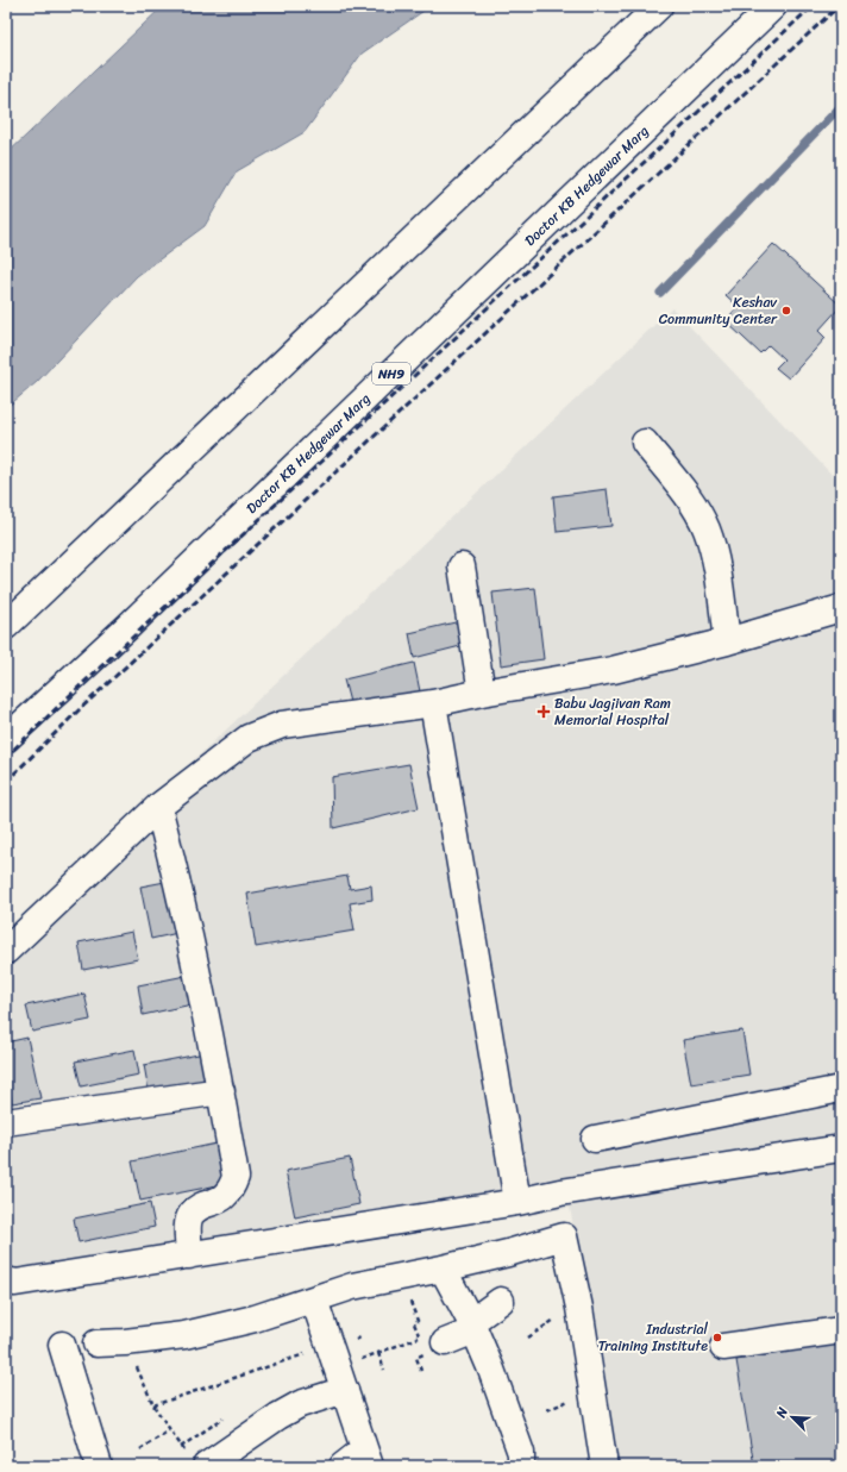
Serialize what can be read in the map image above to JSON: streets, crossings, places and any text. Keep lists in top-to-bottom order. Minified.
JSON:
{"streets":{"main road":["Doctor KB Hedgewar Marg","NH9"]},"places":{"other":["Keshav Community Center","Industrial Training Institute"],"health":["Babu Jagjivan Ram Memorial Hospital"]},"north":"top left"}
